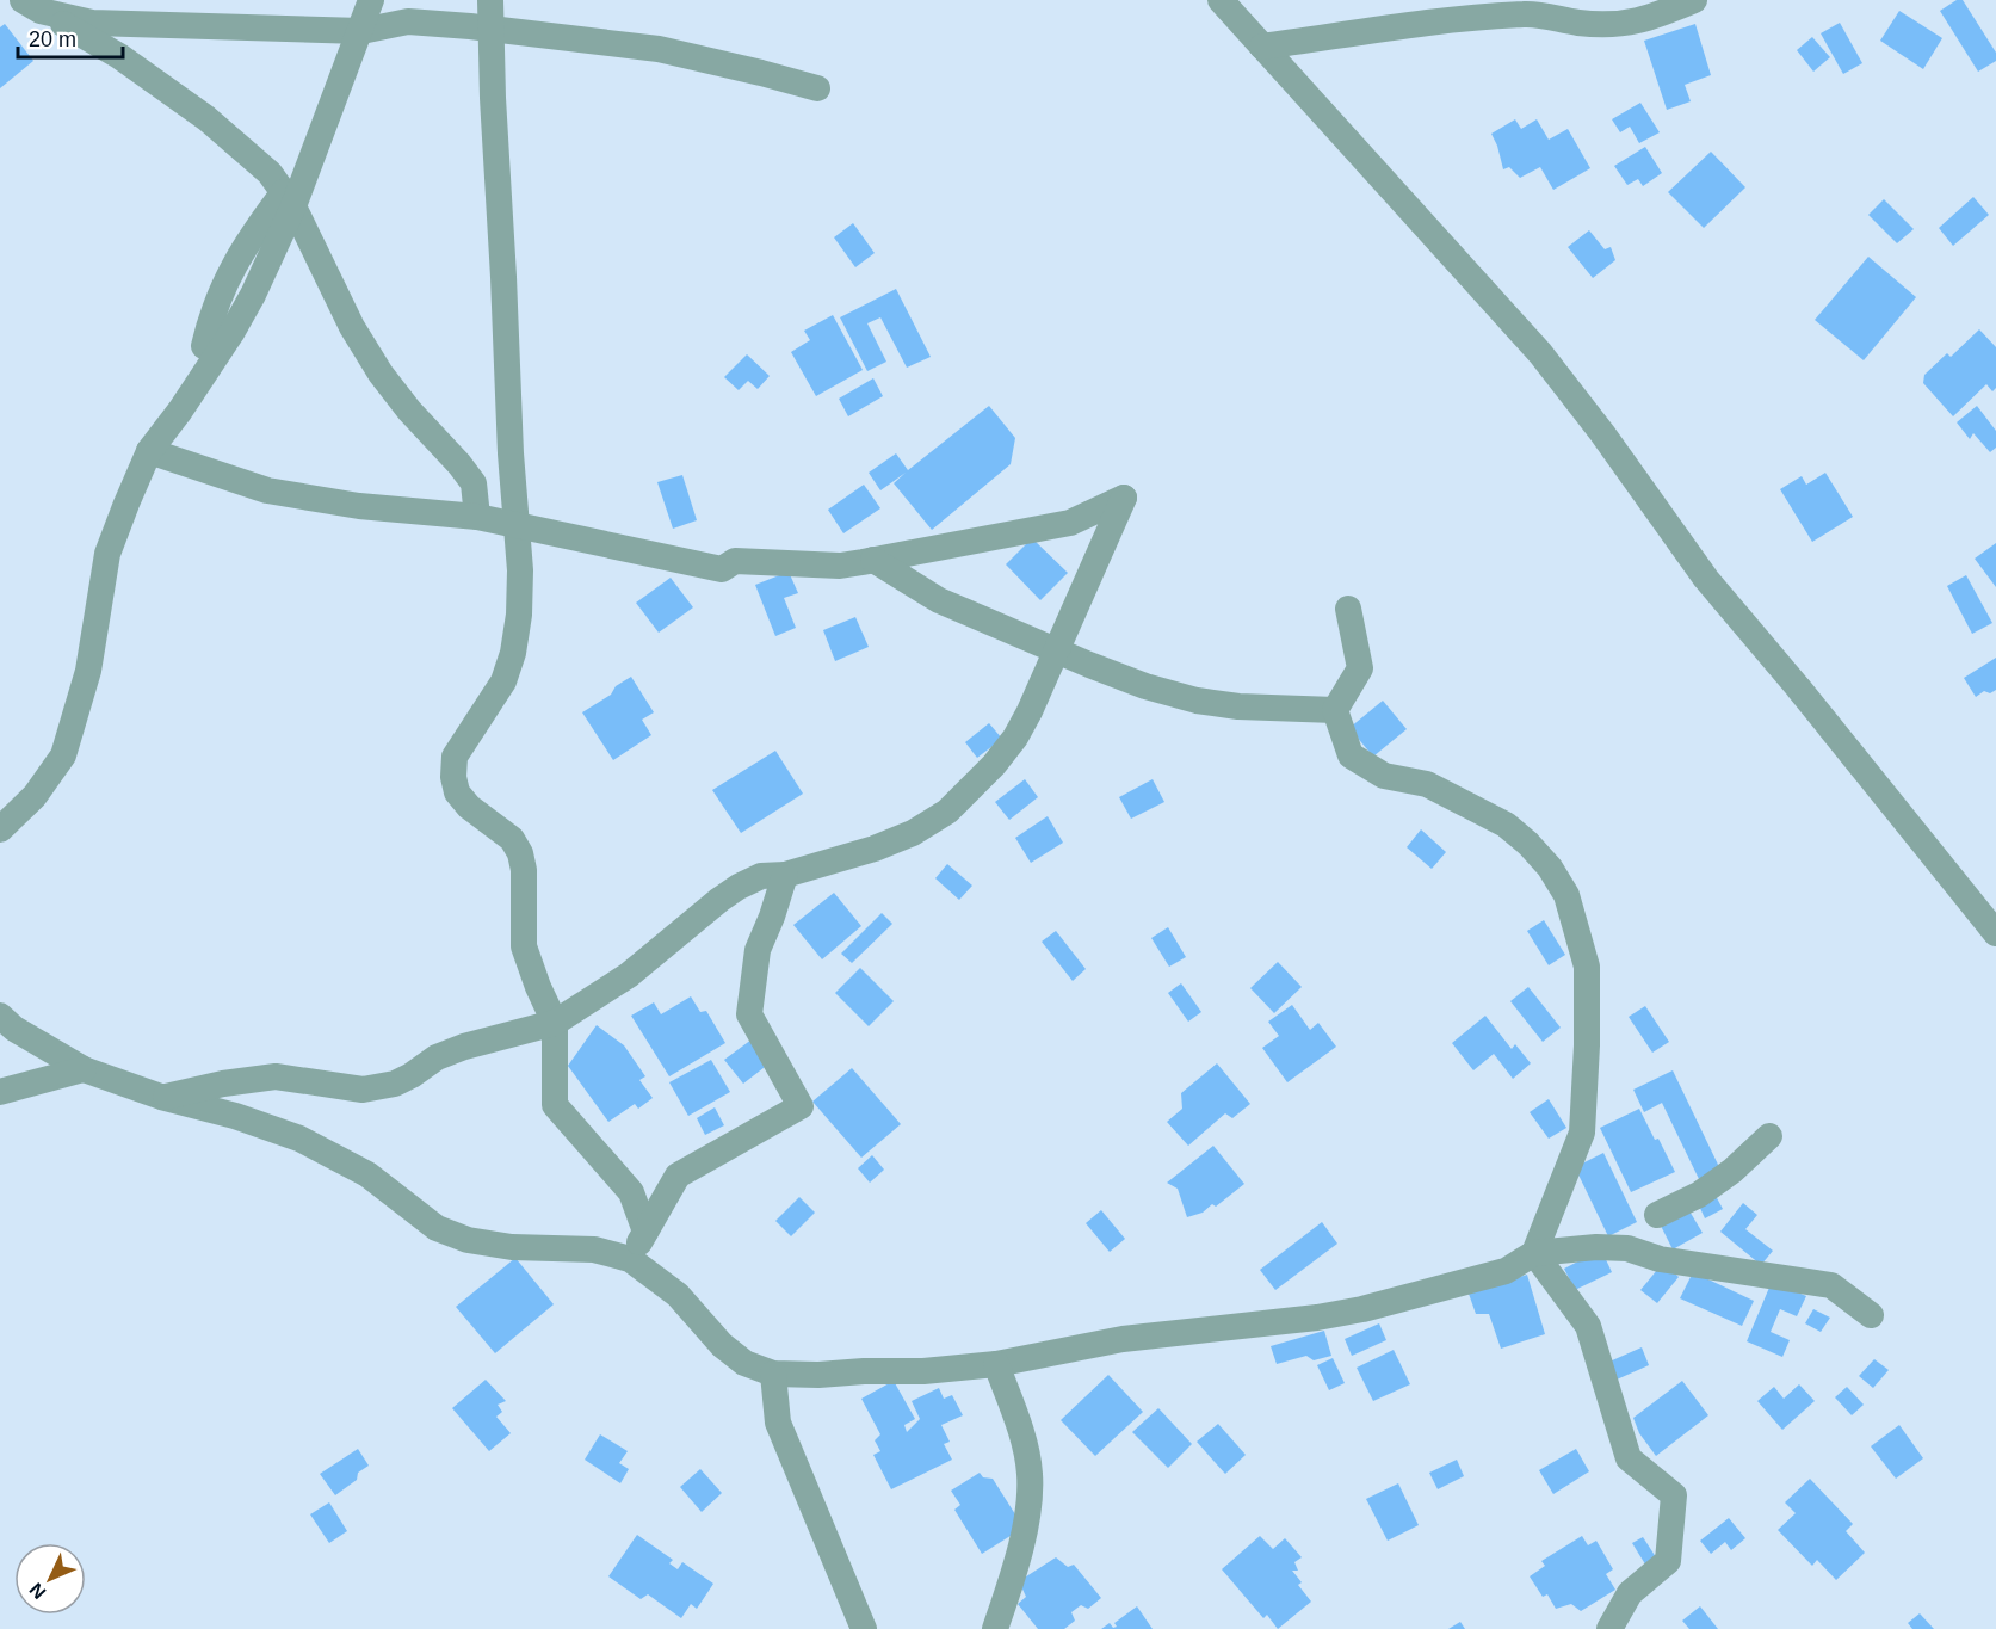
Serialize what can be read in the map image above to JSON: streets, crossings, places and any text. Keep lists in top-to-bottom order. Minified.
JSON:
{"scale_bar":"20 m","north":"bottom left"}
